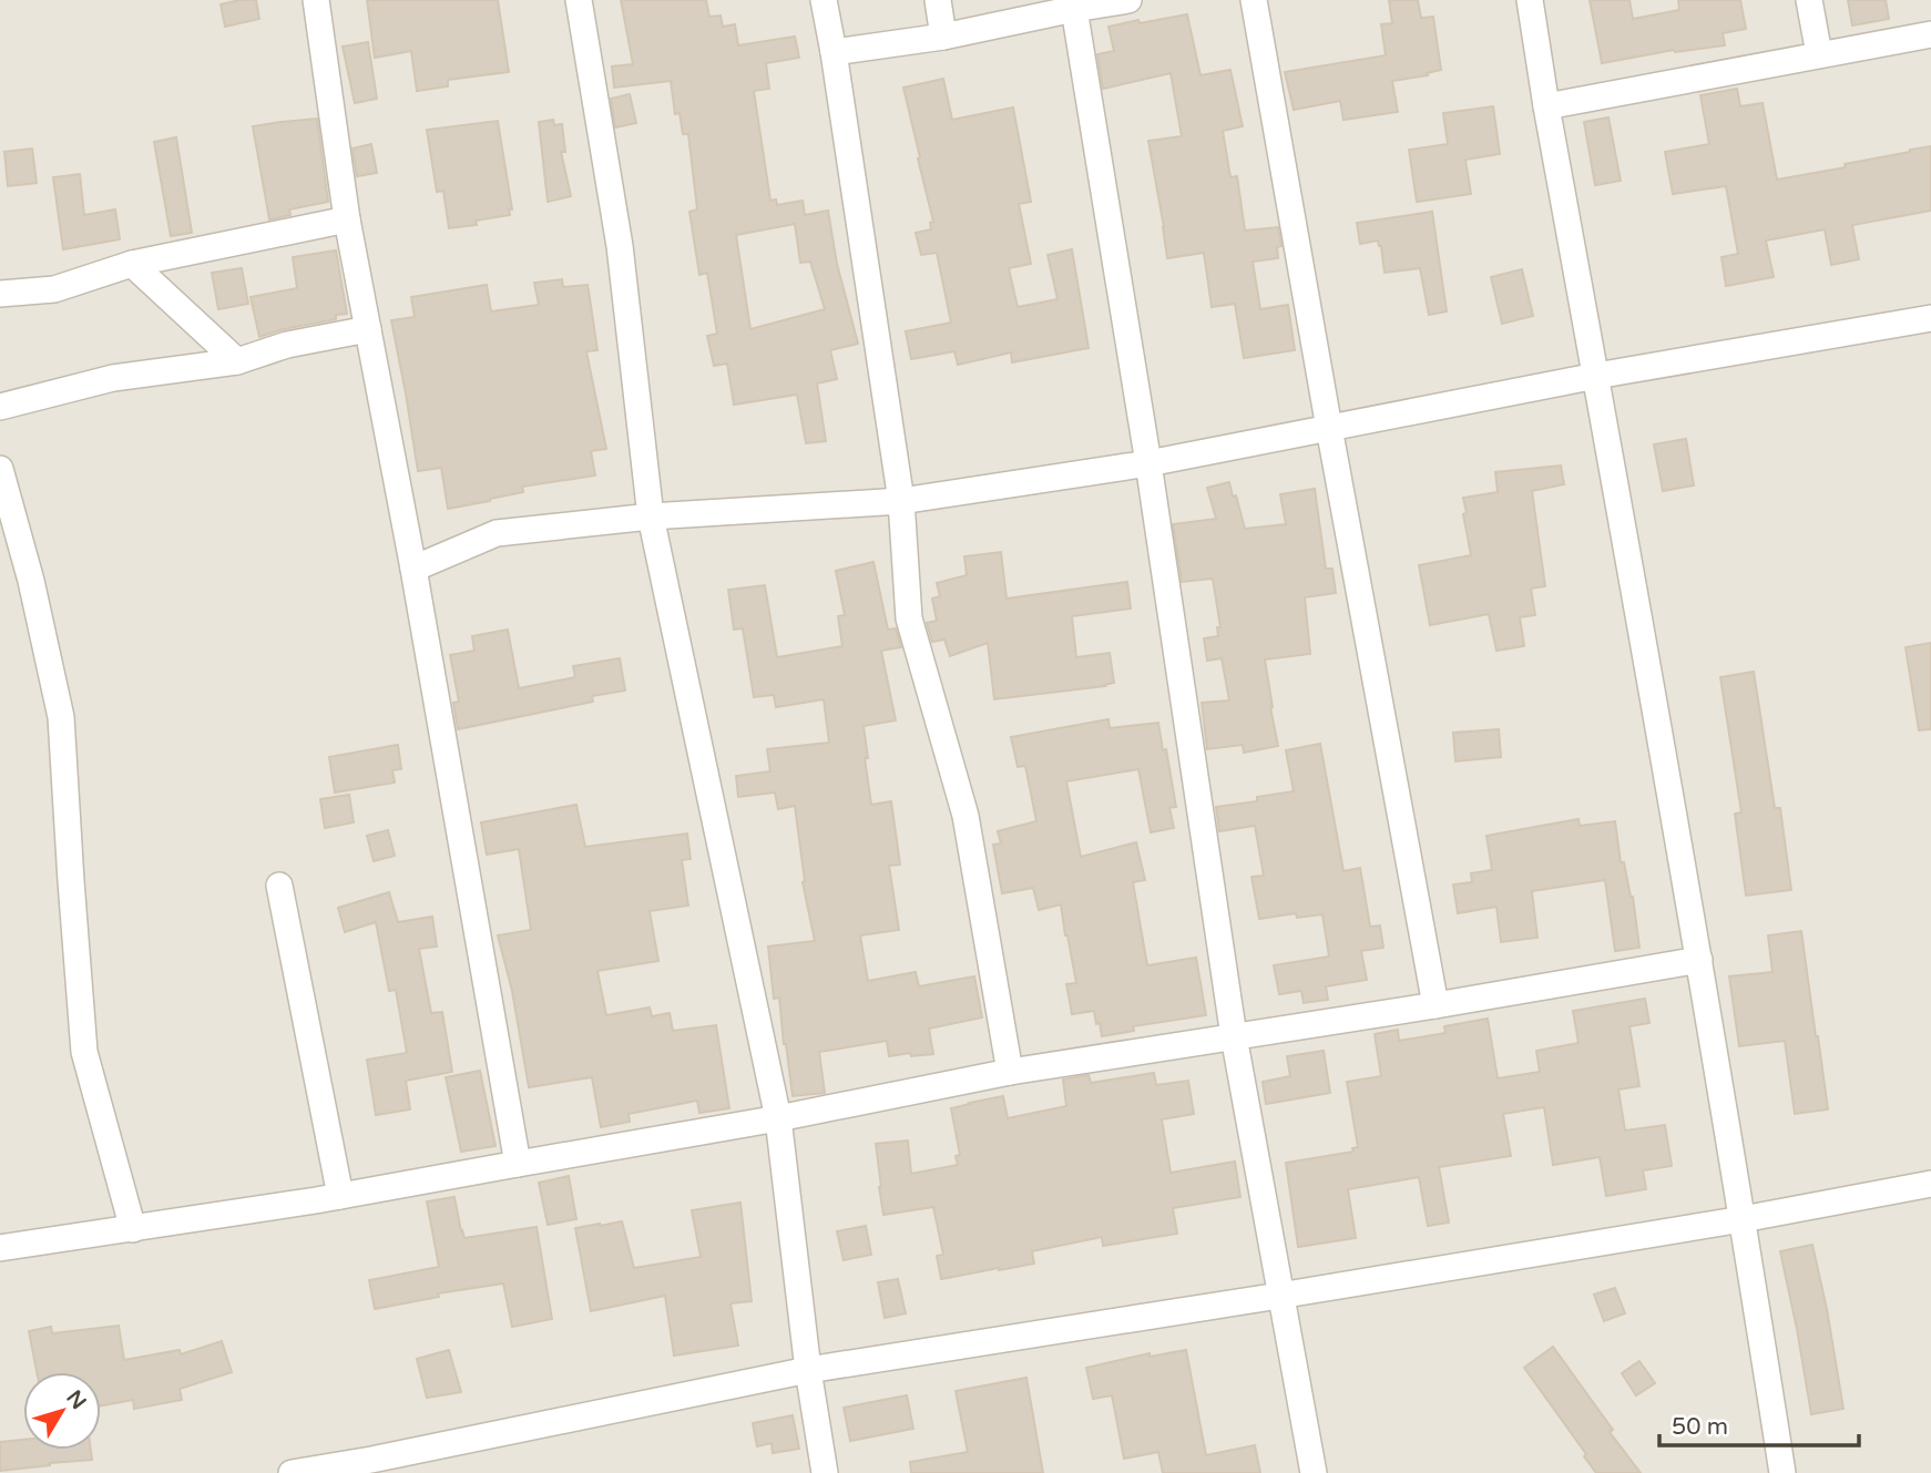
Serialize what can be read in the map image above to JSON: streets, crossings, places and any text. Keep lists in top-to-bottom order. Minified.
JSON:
{"scale_bar":"50 m","north":"top right"}
